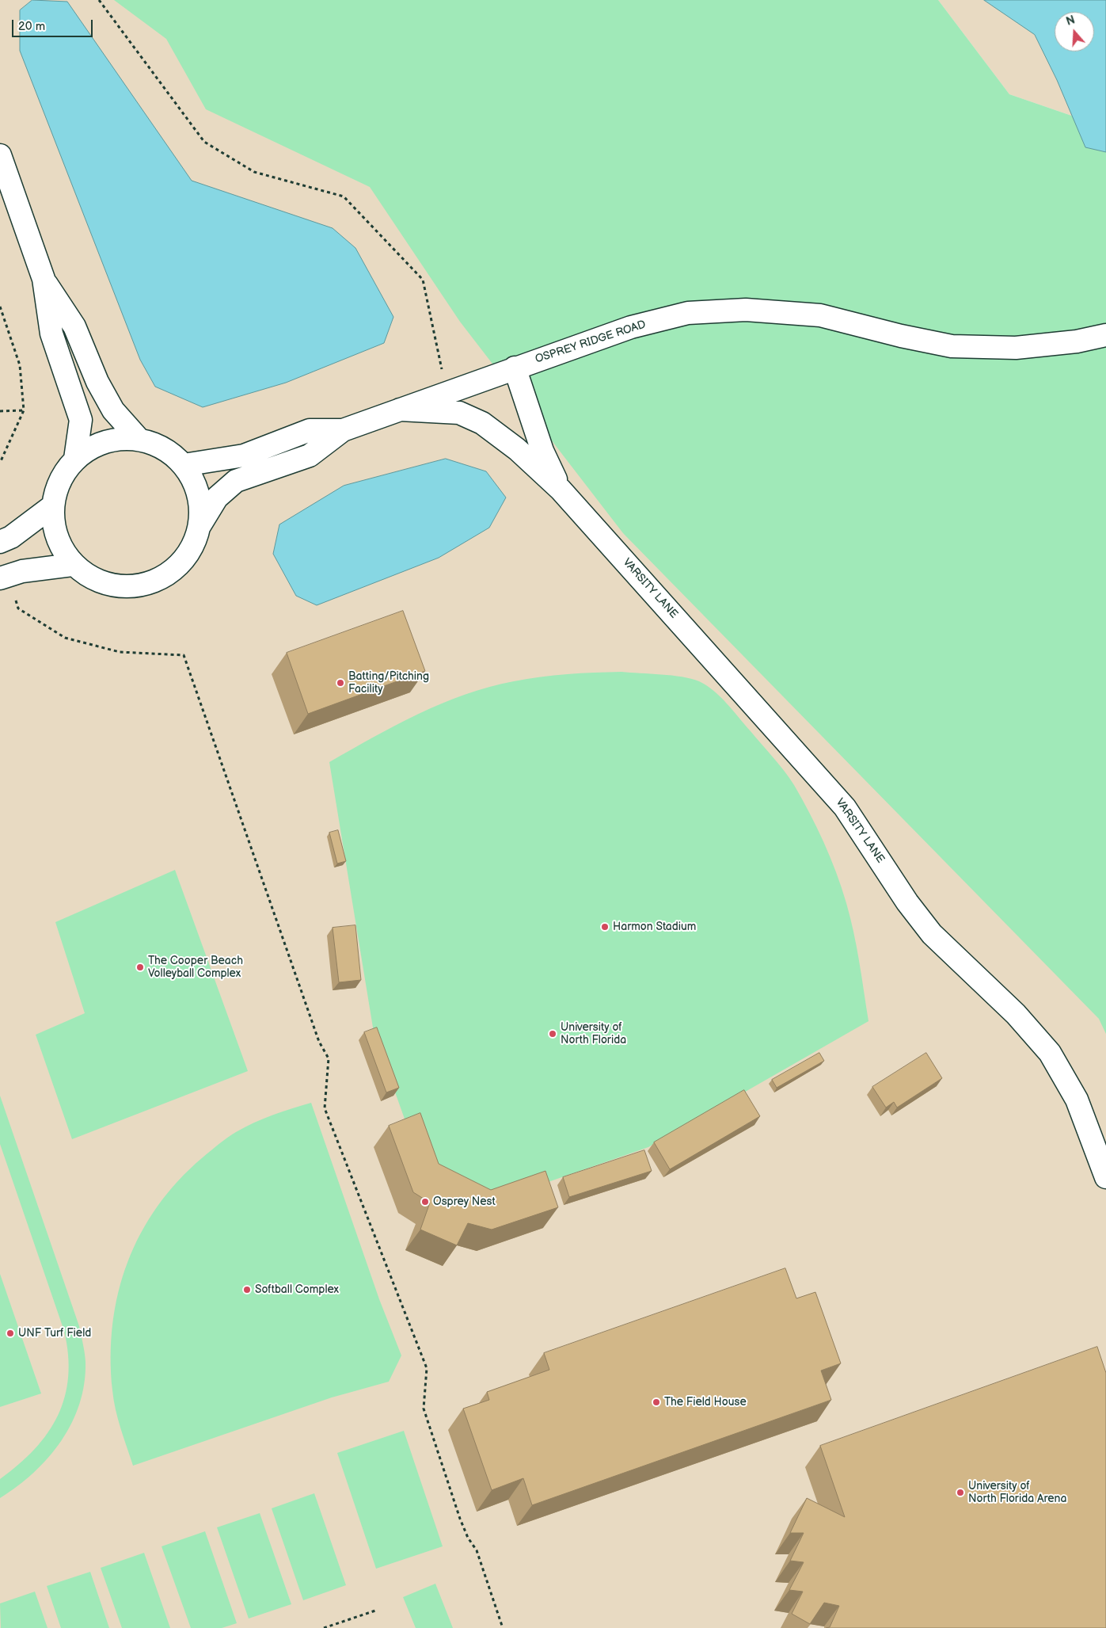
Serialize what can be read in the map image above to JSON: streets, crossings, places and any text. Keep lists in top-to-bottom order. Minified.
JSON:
{"streets":{"street":["OSPREY RIDGE ROAD","VARSITY LANE"]},"crossings":[["OSPREY RIDGE ROAD","VARSITY LANE"]],"places":["Batting/Pitching Facility","Harmon Stadium","The Cooper Beach Volleyball Complex","University of North Florida","Osprey Nest","Softball Complex","UNF Turf Field","The Field House","University of North Florida Arena"],"scale_bar":"20 m","north":"top"}
